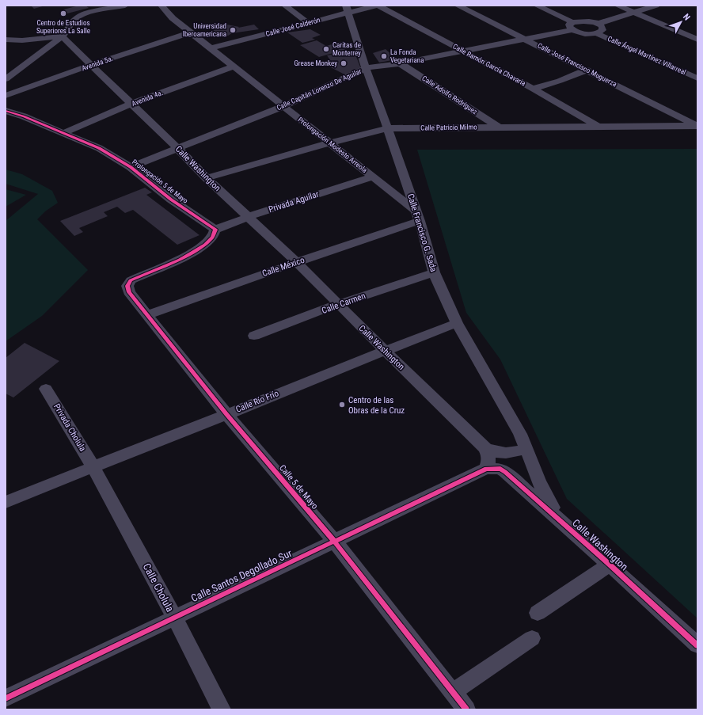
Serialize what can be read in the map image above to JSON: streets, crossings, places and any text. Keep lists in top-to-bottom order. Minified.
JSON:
{"streets":{"street":["Calle José Calderón","Calle Ángel Martínez Villarreal","Avenida 5a.","Calle Ramón García Chavaria","Calle José Francisco Muguerza","Calle Capitán Lorenzo De Aguilar","Calle Adolfo Rodríguez","Avenida 4a.","Calle Patricio Milmo","Prolongación Modesto Arreola","Calle Washington","Prolongación 5 de Mayo","Privada Aguilar","Calle Francisco G. Sada","Calle México","Calle Carmen","Calle Río Frío","Privada Cholula","Calle 5 de Mayo","Calle Santos Degollado Sur","Calle Cholula"]},"crossings":[["Calle José Calderón","Prolongación Modesto Arreola"],["Calle José Calderón","Calle Francisco G. Sada"],["Avenida 5a.","Prolongación Modesto Arreola"],["Avenida 5a.","Calle Washington"],["Calle Ramón García Chavaria","Calle Capitán Lorenzo De Aguilar"],["Calle Ramón García Chavaria","Calle Patricio Milmo"],["Calle José Francisco Muguerza","Calle Capitán Lorenzo De Aguilar"],["Calle José Francisco Muguerza","Calle Patricio Milmo"],["Calle Capitán Lorenzo De Aguilar","Calle Adolfo Rodríguez"],["Calle Capitán Lorenzo De Aguilar","Prolongación Modesto Arreola"],["Calle Capitán Lorenzo De Aguilar","Calle Washington"],["Calle Capitán Lorenzo De Aguilar","Prolongación 5 de Mayo"],["Calle Capitán Lorenzo De Aguilar","Calle Francisco G. Sada"],["Calle Adolfo Rodríguez","Calle Patricio Milmo"],["Avenida 4a.","Prolongación Modesto Arreola"],["Avenida 4a.","Calle Washington"],["Avenida 4a.","Prolongación 5 de Mayo"],["Calle Patricio Milmo","Prolongación Modesto Arreola"],["Calle Patricio Milmo","Calle Washington"],["Calle Patricio Milmo","Calle Francisco G. Sada"],["Prolongación Modesto Arreola","Privada Aguilar"],["Prolongación Modesto Arreola","Calle Francisco G. Sada"],["Prolongación Modesto Arreola","Calle México"],["Calle Washington","Privada Aguilar"],["Calle Washington","Calle Francisco G. Sada"],["Calle Washington","Calle México"],["Calle Washington","Calle Carmen"],["Calle Washington","Calle Río Frío"],["Calle Washington","Calle Santos Degollado Sur"],["Prolongación 5 de Mayo","Privada Aguilar"],["Prolongación 5 de Mayo","Calle 5 de Mayo"],["Privada Aguilar","Calle 5 de Mayo"],["Calle Francisco G. Sada","Calle México"],["Calle Francisco G. Sada","Calle Carmen"],["Calle Francisco G. Sada","Calle Río Frío"],["Calle México","Calle 5 de Mayo"],["Calle Río Frío","Privada Cholula"],["Calle Río Frío","Calle 5 de Mayo"],["Calle Río Frío","Calle Cholula"],["Privada Cholula","Calle Cholula"],["Calle 5 de Mayo","Calle Santos Degollado Sur"],["Calle Santos Degollado Sur","Calle Cholula"]],"places":["Centro de Estudios Superiores La Salle","Universidad Iberoamericana","Caritas de Monterrey","La Fonda Vegetariana","Grease Monkey","Centro de las Obras de la Cruz"],"north":"top right"}
